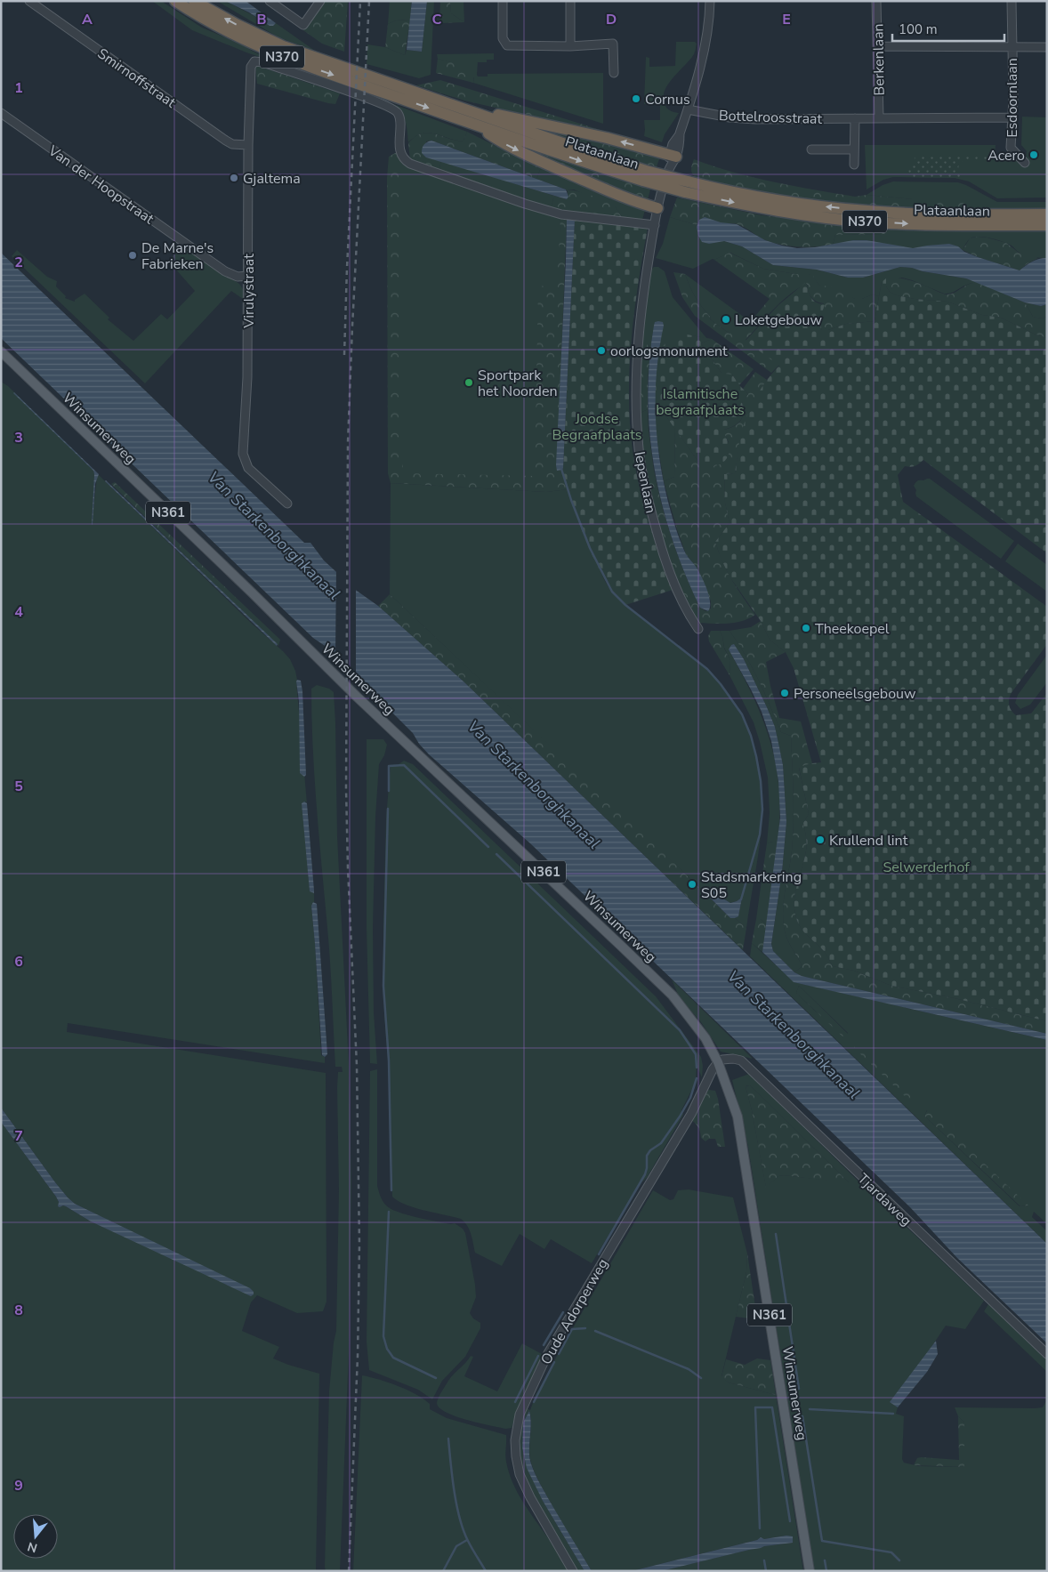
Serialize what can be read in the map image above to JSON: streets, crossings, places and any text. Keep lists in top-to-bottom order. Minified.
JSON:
{"streets":{"highway":["N370","Plataanlaan"],"main road":["Winsumerweg","N361"],"street":["Berkenlaan","Smirnoffstraat","Esdoornlaan","Bottelroosstraat","Van der Hoopstraat","Virulystraat","Iepenlaan","Tjardaweg","Oude Adorperweg"]},"crossings":[["N370","Plataanlaan"],["N370","Iepenlaan"],["Berkenlaan","Bottelroosstraat"],["Smirnoffstraat","Virulystraat"],["Esdoornlaan","Bottelroosstraat"],["Bottelroosstraat","Iepenlaan"],["Van der Hoopstraat","Virulystraat"],["Virulystraat","Iepenlaan"],["Winsumerweg","Tjardaweg"],["Winsumerweg","Oude Adorperweg"],["Tjardaweg","Oude Adorperweg"]],"water":["Van Starkenborghkanaal"],"parks":["Islamitische begraafplaats","Joodse Begraafplaats","Selwerderhof"],"places":["Cornus","Acero","Gjaltema","De Marne's Fabrieken","Loketgebouw","oorlogsmonument","Sportpark het Noorden","Theekoepel","Personeelsgebouw","Krullend lint","Stadsmarkering S05"],"scale_bar":"100 m","north":"bottom","grid":{"columns":["A","B","C","D","E"],"rows":["1","2","3","4","5","6","7","8","9"]}}
